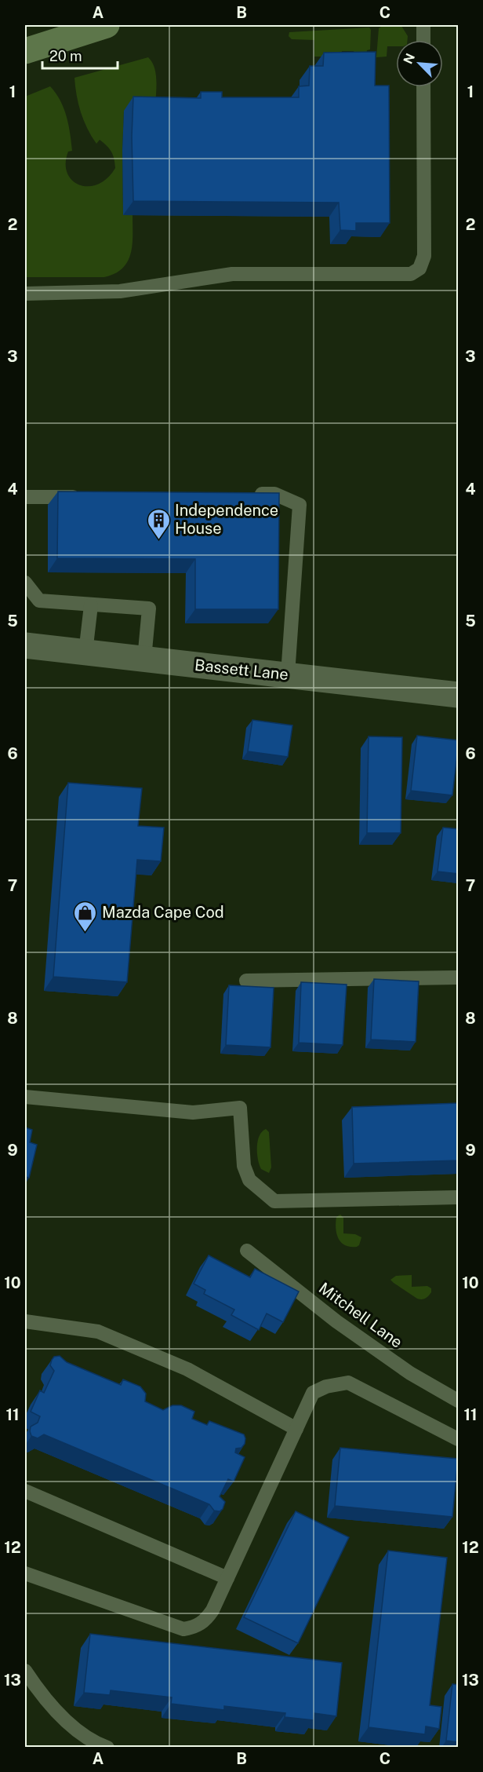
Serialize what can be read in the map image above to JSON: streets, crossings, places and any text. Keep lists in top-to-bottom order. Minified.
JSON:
{"streets":{"street":["Bassett Lane"],"lane":["Mitchell Lane"]},"places":{"building":["Independence House"],"shop":["Mazda Cape Cod"]},"scale_bar":"20 m","north":"top left","grid":{"columns":["A","B","C"],"rows":["1","2","3","4","5","6","7","8","9","10","11","12","13"]}}
